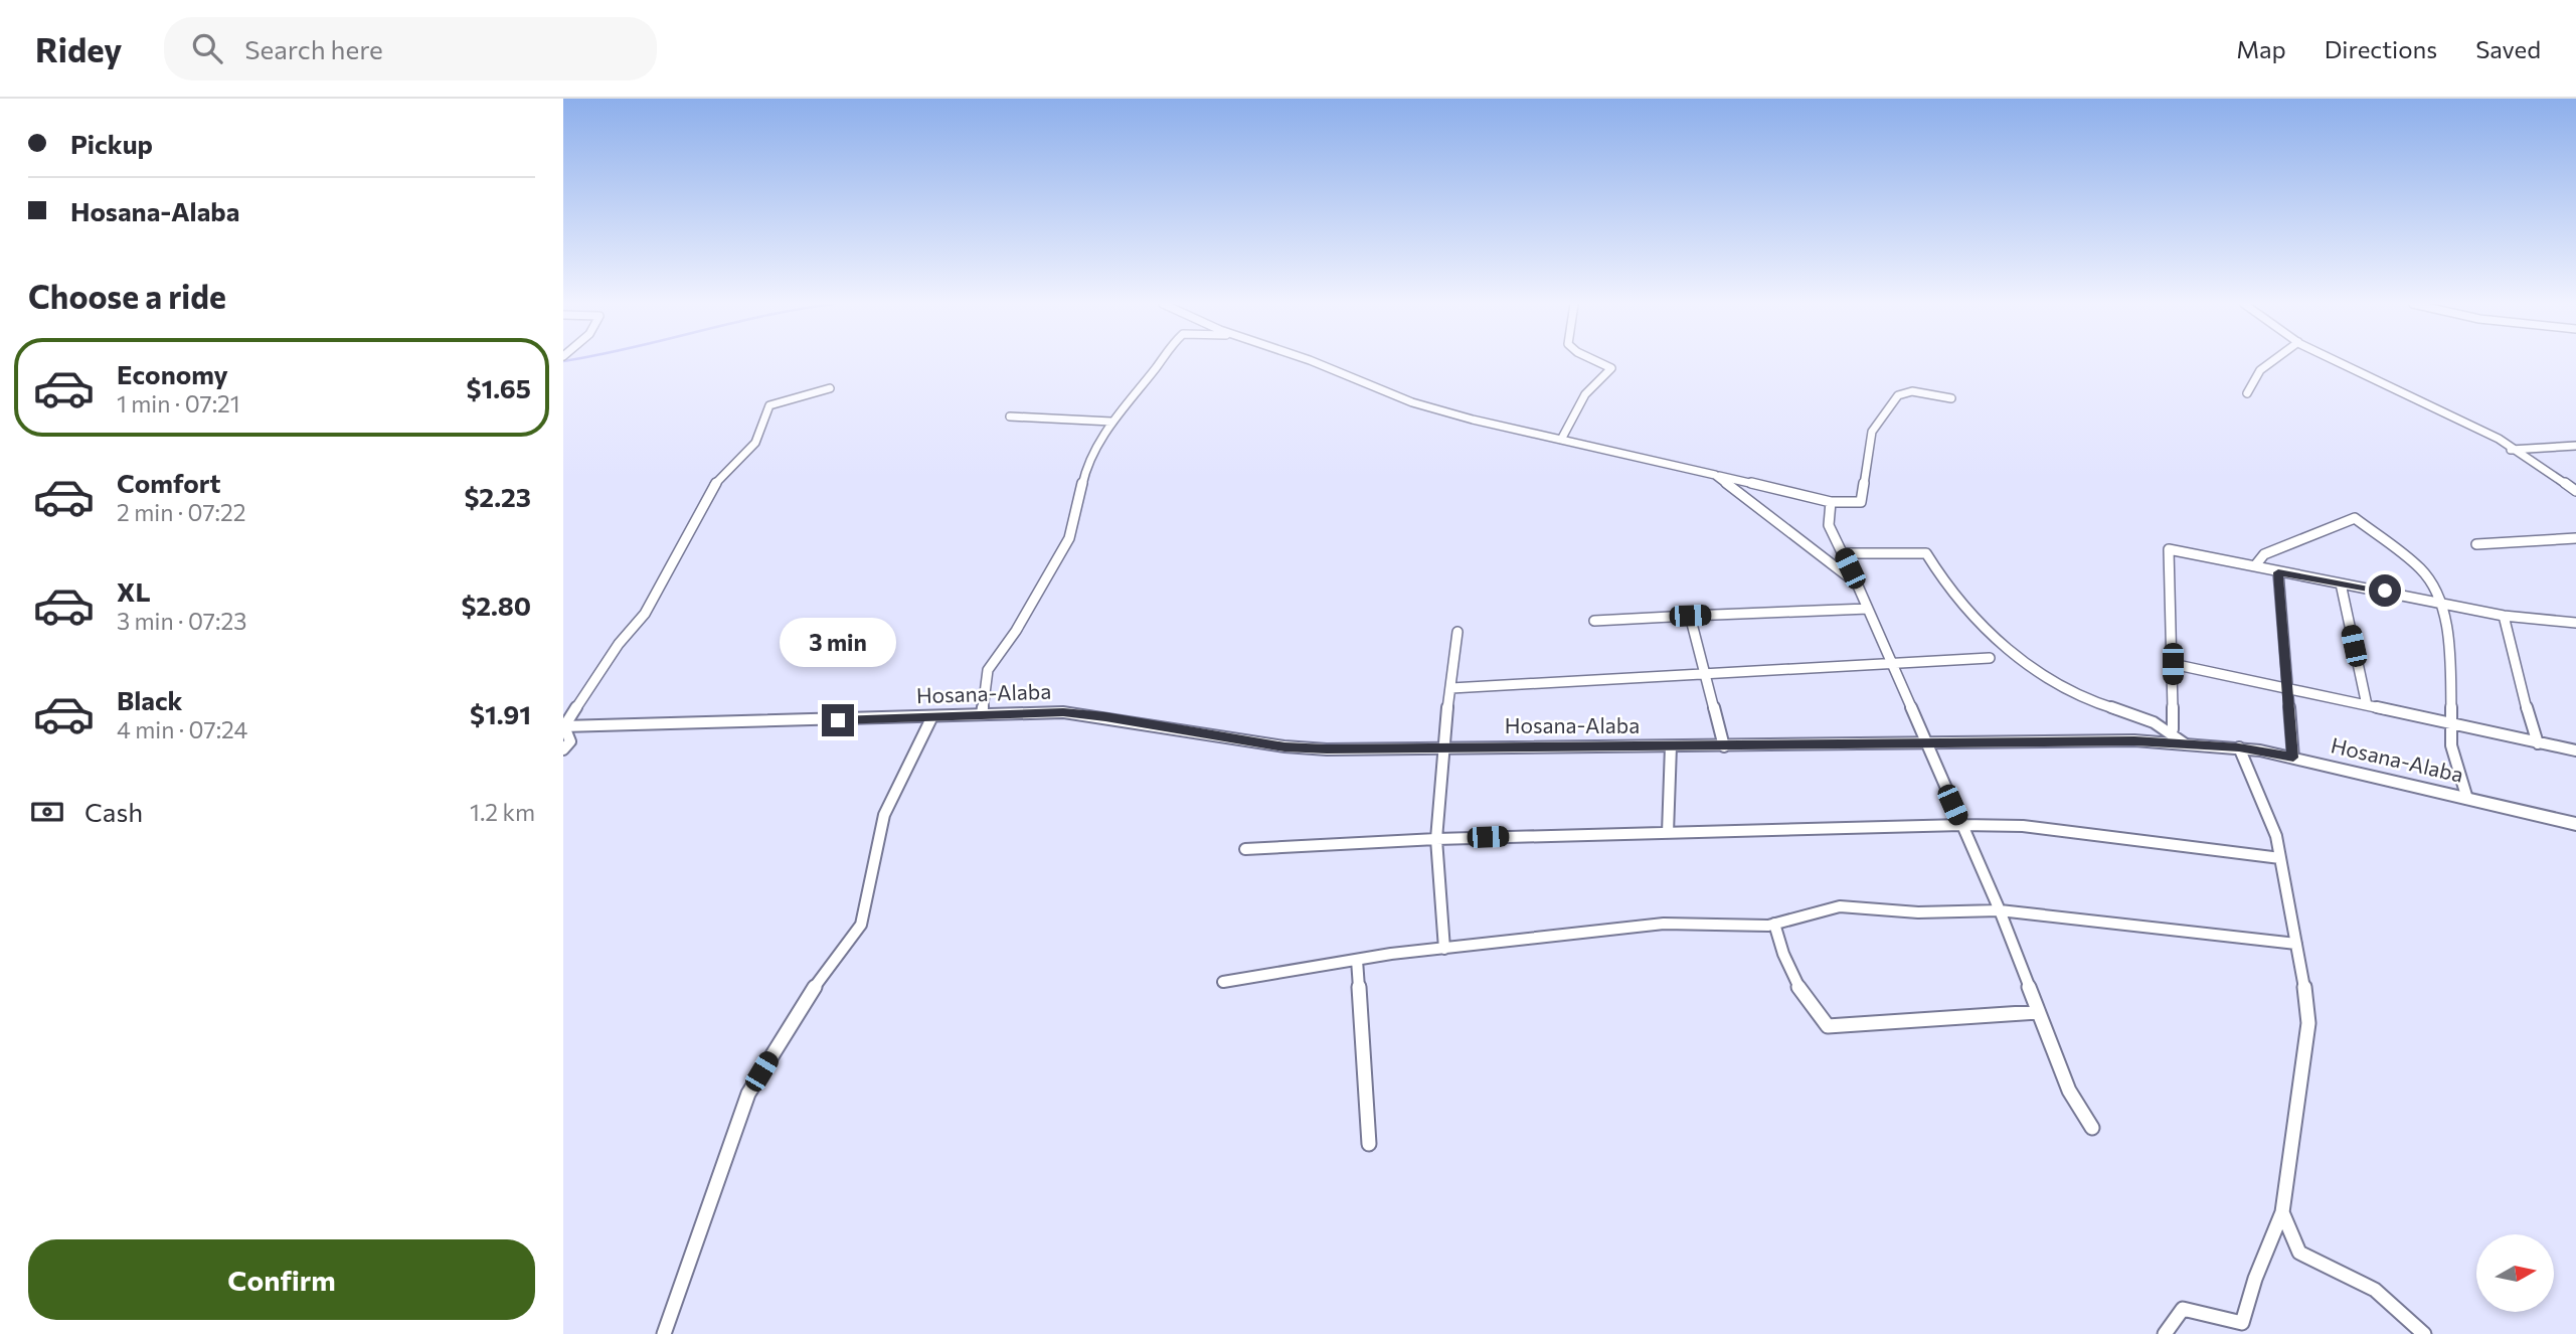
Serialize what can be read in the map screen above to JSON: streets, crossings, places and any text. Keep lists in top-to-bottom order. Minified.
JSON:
{"streets":{"main road":["Hosana-Alaba"]},"north":"right","page":{"header":"Ridey","search":"Search here","nav":["Map","Directions","Saved"],"banner":["Pickup","Hosana-Alaba"],"heading":"Choose a ride","list":[{"name":"Economy","note":"1 min · 07:21","value":"$1.65"},{"name":"Comfort","note":"2 min · 07:22","value":"$2.23"},{"name":"XL","note":"3 min · 07:23","value":"$2.80"},{"name":"Black","note":"4 min · 07:24","value":"$1.91"}],"bubble":"3 min","pay":["Cash","1.2 km"],"buttons":"Confirm"}}
